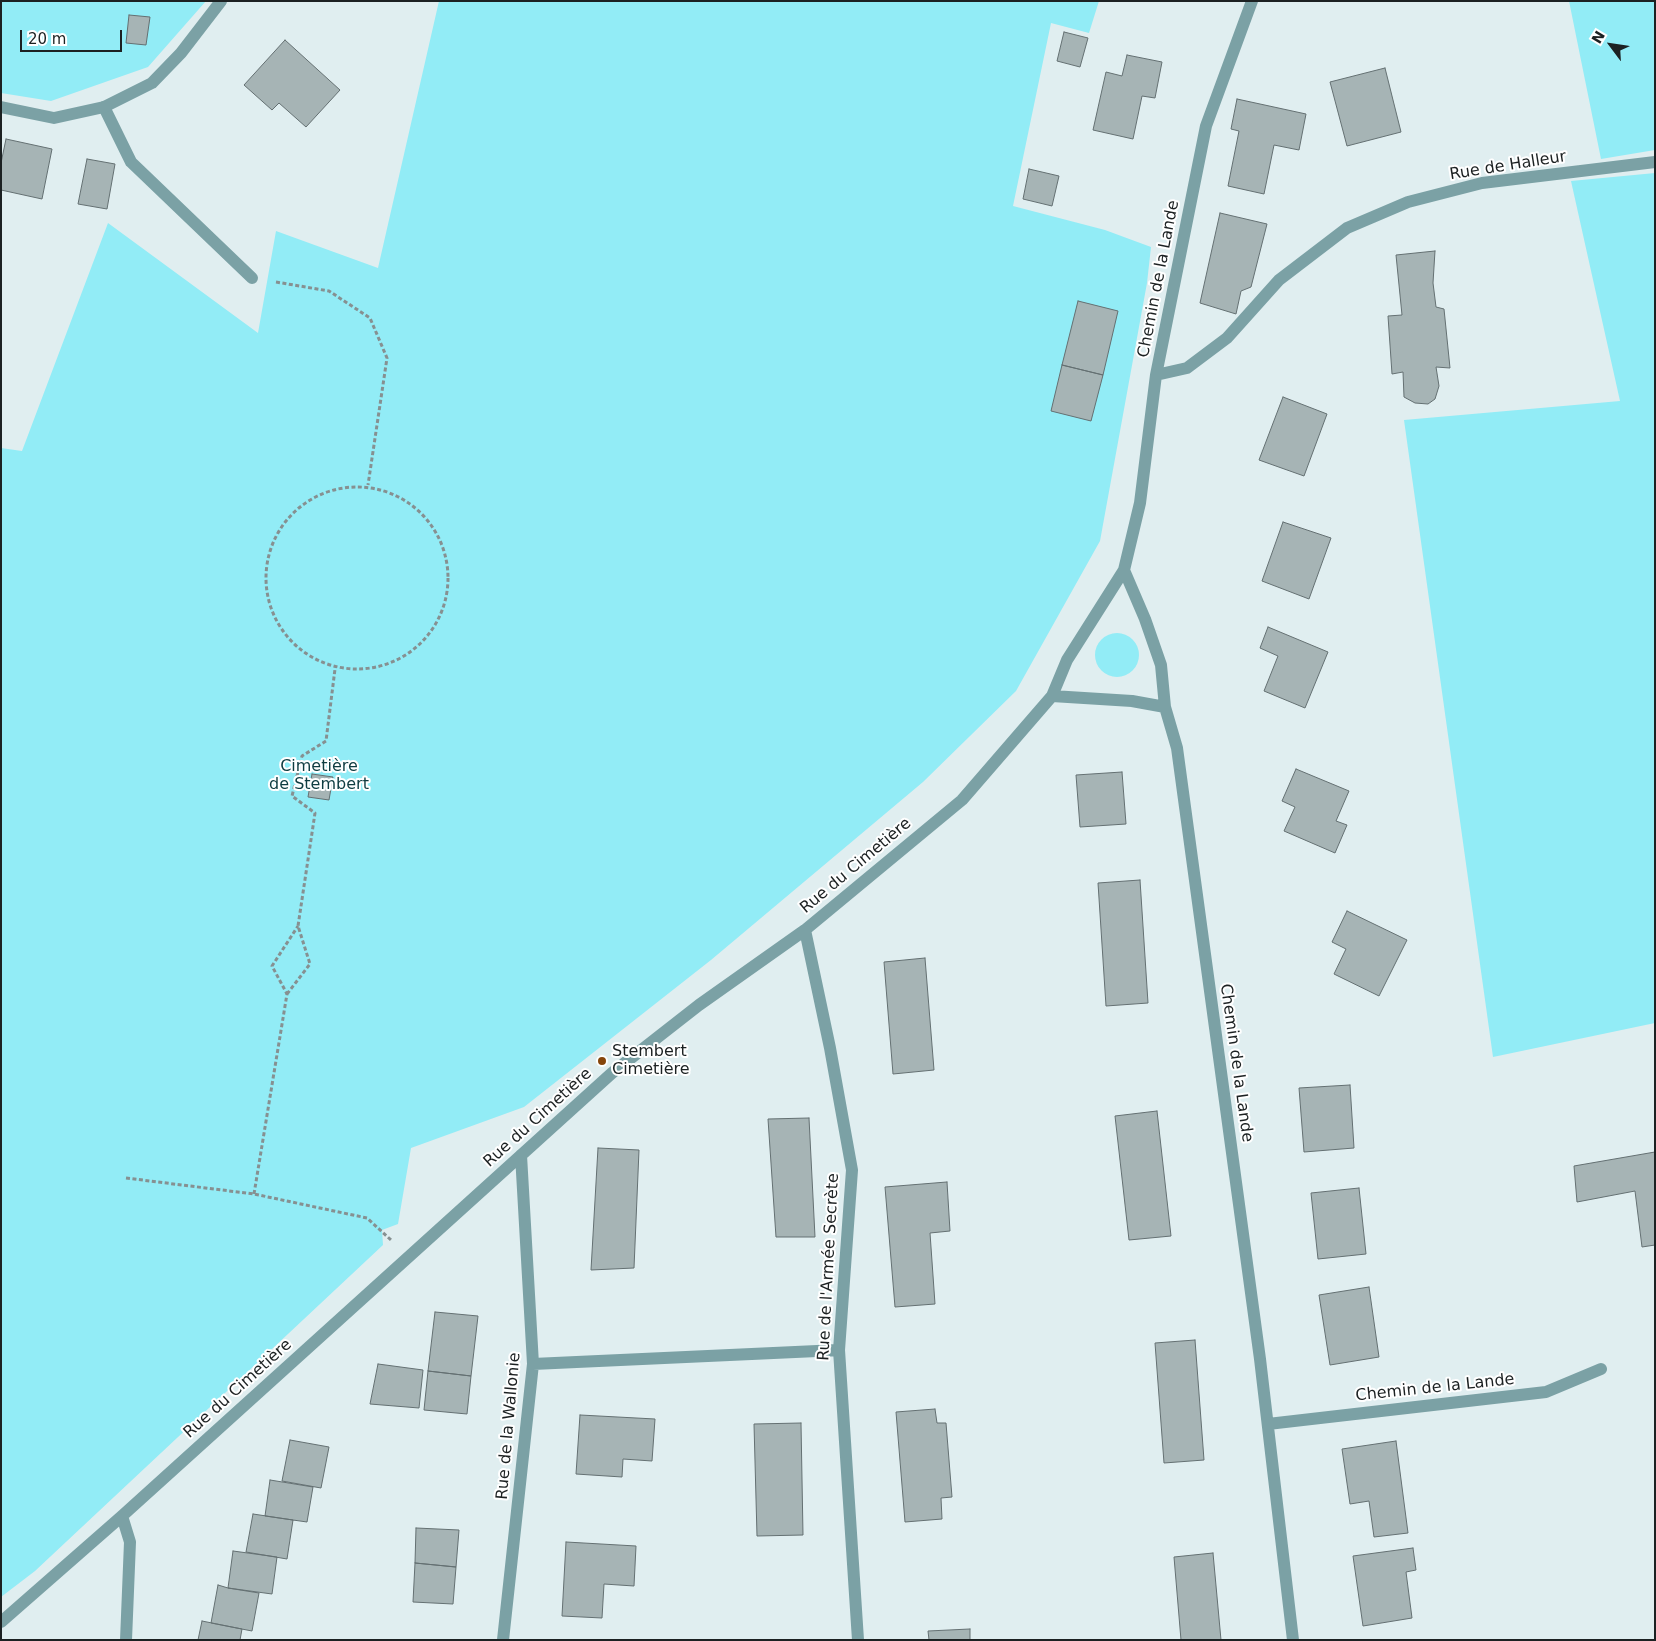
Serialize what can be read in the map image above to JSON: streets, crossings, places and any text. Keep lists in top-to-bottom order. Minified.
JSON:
{"streets":{"street":["Rue de Halleur","Chemin de la Lande","Rue du Cimetière","Rue de l'Armée Secrète","Rue de la Wallonie"]},"crossings":[["Rue de Halleur","Chemin de la Lande"],["Chemin de la Lande","Rue du Cimetière"],["Rue du Cimetière","Rue de l'Armée Secrète"],["Rue du Cimetière","Rue de la Wallonie"]],"parks":["Cimetière de Stembert"],"places":["Stembert Cimetière"],"scale_bar":"20 m","north":"top left"}
